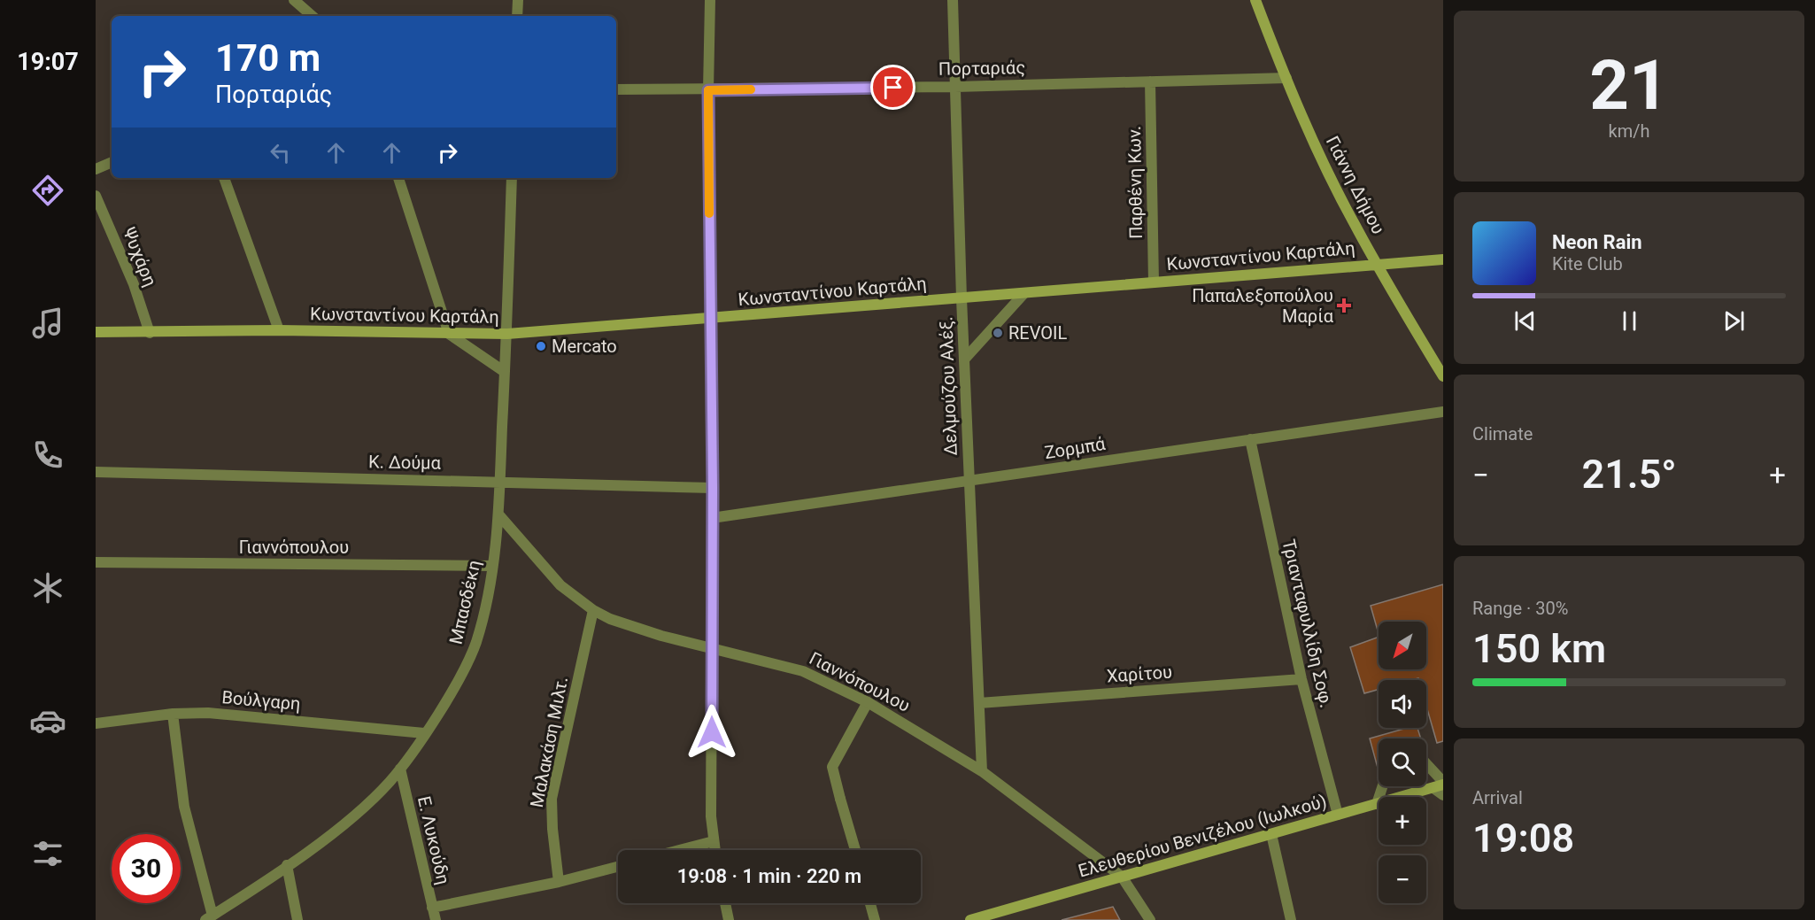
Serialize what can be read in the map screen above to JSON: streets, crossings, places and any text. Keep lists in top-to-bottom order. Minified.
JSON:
{"streets":{"street":["Πορταριάς","Παρθένη Κων.","Γιάννη Δήμου","Κωνσταντίνου Καρτάλη","Ψυχάρη","Δελμούζου Αλέξ.","Ζορμπά","Κ. Δούμα","Γιαννόπουλου","Μπασδέκη","Τριανταφυλλίδη Σοφ.","Χαρίτου","Βούλγαρη","Μαλακάση Μιλτ.","Ελευθερίου Βενιζέλου (Ιωλκού)","Ε. Λυκούδη"]},"crossings":[["Πορταριάς","Παρθένη Κων."],["Πορταριάς","Γιάννη Δήμου"],["Πορταριάς","Δελμούζου Αλέξ."],["Παρθένη Κων.","Κωνσταντίνου Καρτάλη"],["Γιάννη Δήμου","Κωνσταντίνου Καρτάλη"],["Κωνσταντίνου Καρτάλη","Ψυχάρη"],["Κωνσταντίνου Καρτάλη","Δελμούζου Αλέξ."],["Κωνσταντίνου Καρτάλη","Μπασδέκη"],["Δελμούζου Αλέξ.","Ζορμπά"],["Δελμούζου Αλέξ.","Γιαννόπουλου"],["Δελμούζου Αλέξ.","Χαρίτου"],["Ζορμπά","Τριανταφυλλίδη Σοφ."],["Κ. Δούμα","Μπασδέκη"],["Γιαννόπουλου","Μπασδέκη"],["Γιαννόπουλου","Μαλακάση Μιλτ."],["Γιαννόπουλου","Ελευθερίου Βενιζέλου (Ιωλκού)"],["Μπασδέκη","Βούλγαρη"],["Μπασδέκη","Ε. Λυκούδη"],["Τριανταφυλλίδη Σοφ.","Χαρίτου"],["Τριανταφυλλίδη Σοφ.","Ελευθερίου Βενιζέλου (Ιωλκού)"]],"places":{"health":["Παπαλεξοπούλου Μαρία"],"other":["REVOIL","Mercato"]},"north":"bottom left","page":{"tabs":"19:07","tile":[["21","km/h"],"Climate",["Range · 30%","150 km"],["Arrival","19:08"]],"turn":["170 m","Πορταριάς"],"song":["Neon Rain","Kite Club"],"heat":["−","21.5°","+"],"map_buttons":["+","−"],"limit":"30","trip":"19:08 · 1 min · 220 m"}}
